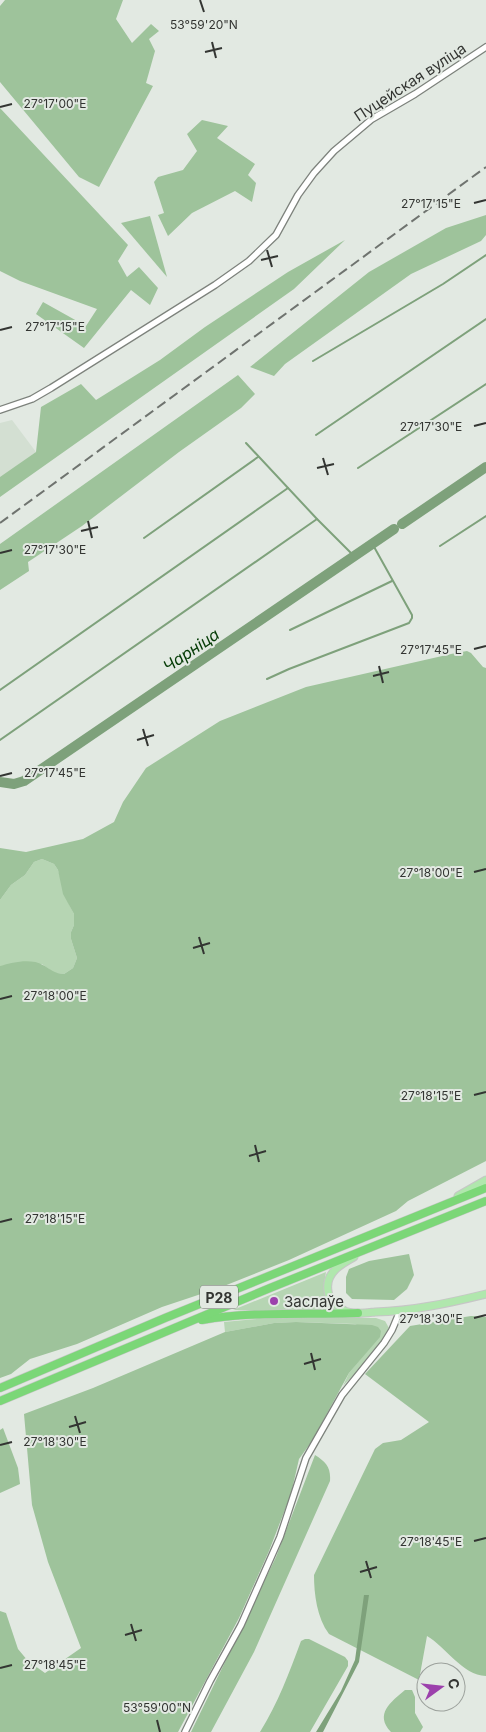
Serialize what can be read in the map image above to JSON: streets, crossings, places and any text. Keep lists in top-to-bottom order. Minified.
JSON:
{"streets":{"highway":["Р28"],"street":["Пуцейская вуліца"]},"water":["Чарніца"],"places":["Заслаўе"],"north":"right","coordinates":["53°59'20\"N","27°17'00\"E","27°17'15\"E","27°17'30\"E","27°17'45\"E","27°18'00\"E","27°18'15\"E","27°18'30\"E","27°18'45\"E","53°59'00\"N"]}
